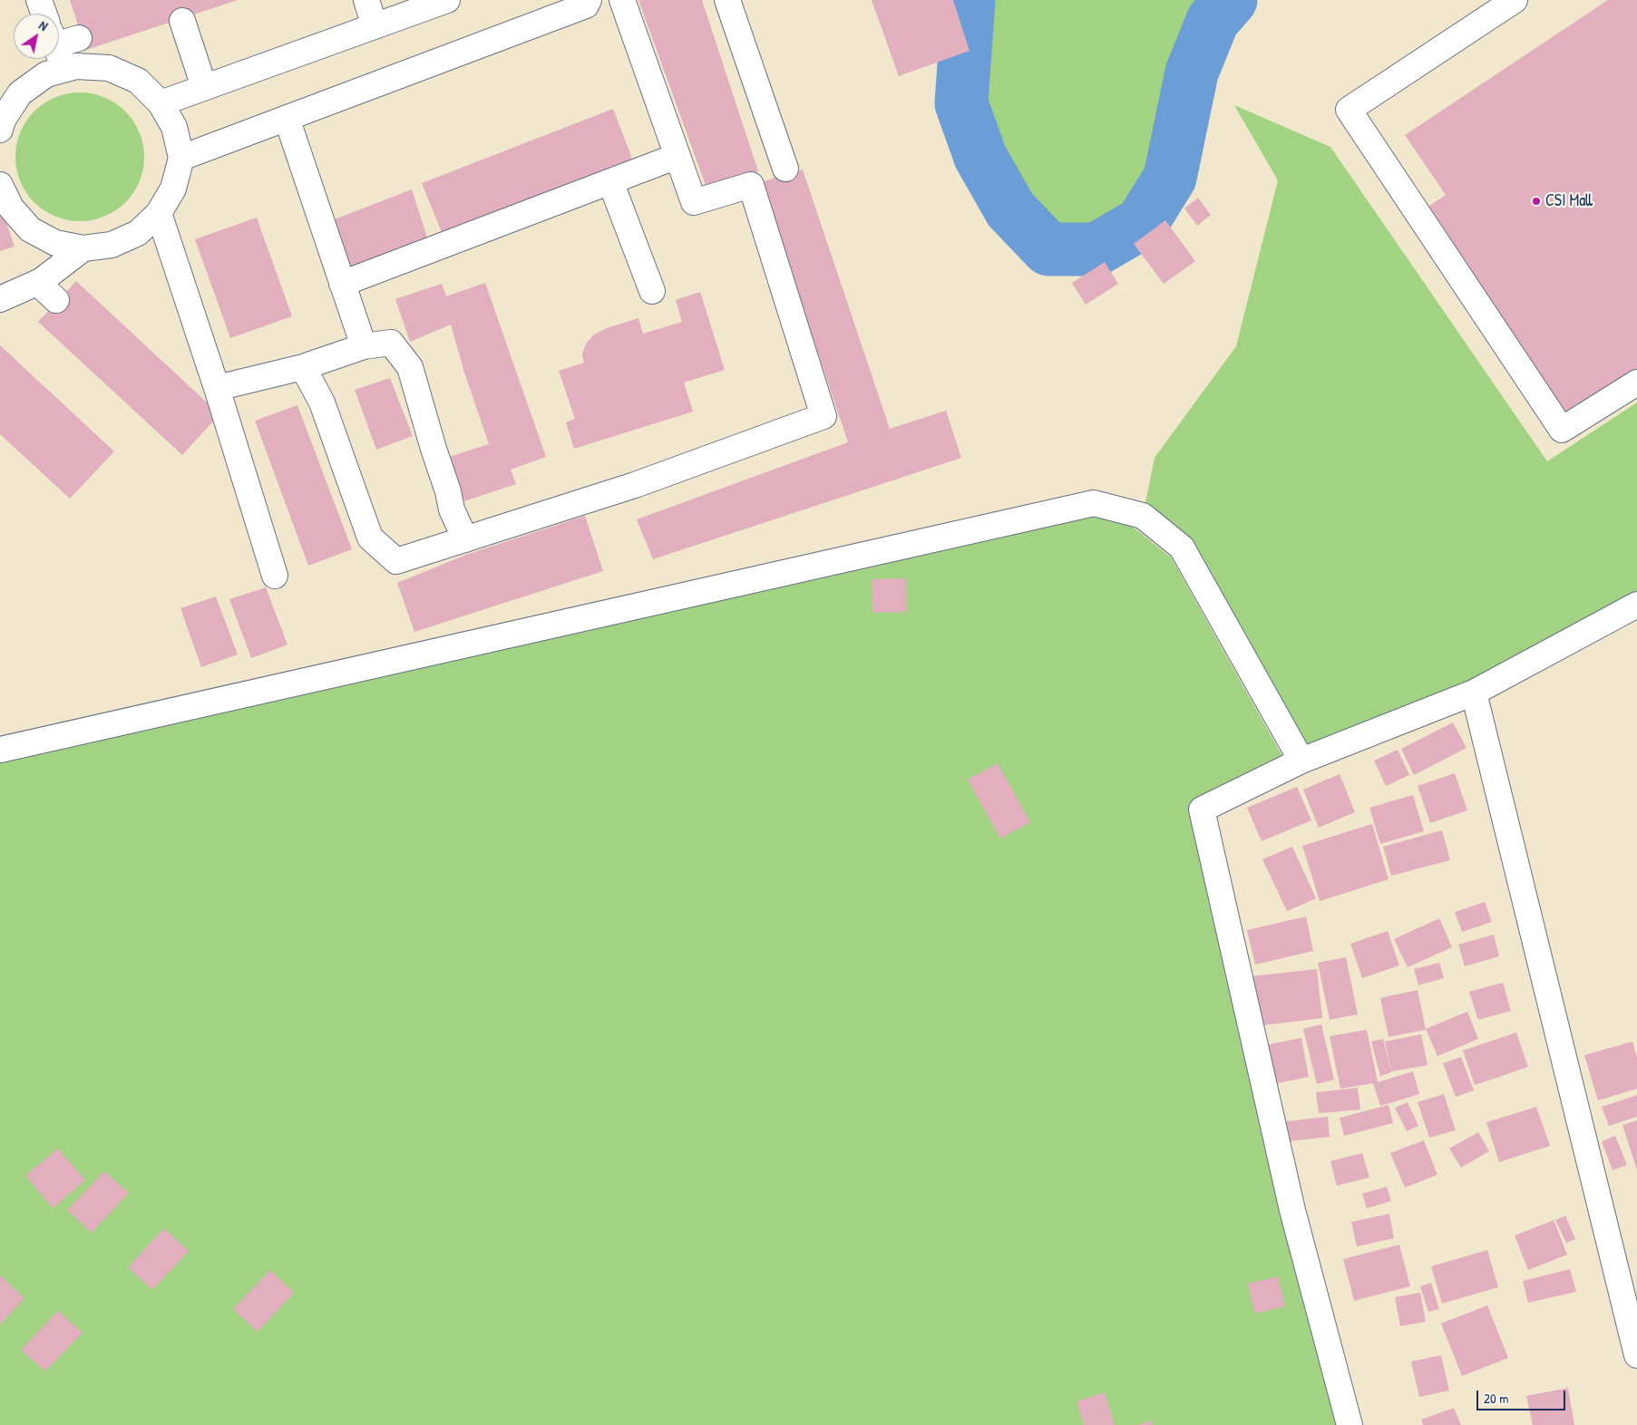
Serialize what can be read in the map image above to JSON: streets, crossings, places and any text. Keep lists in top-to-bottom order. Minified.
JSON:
{"places":["CSI Mall"],"scale_bar":"20 m","north":"top right"}
